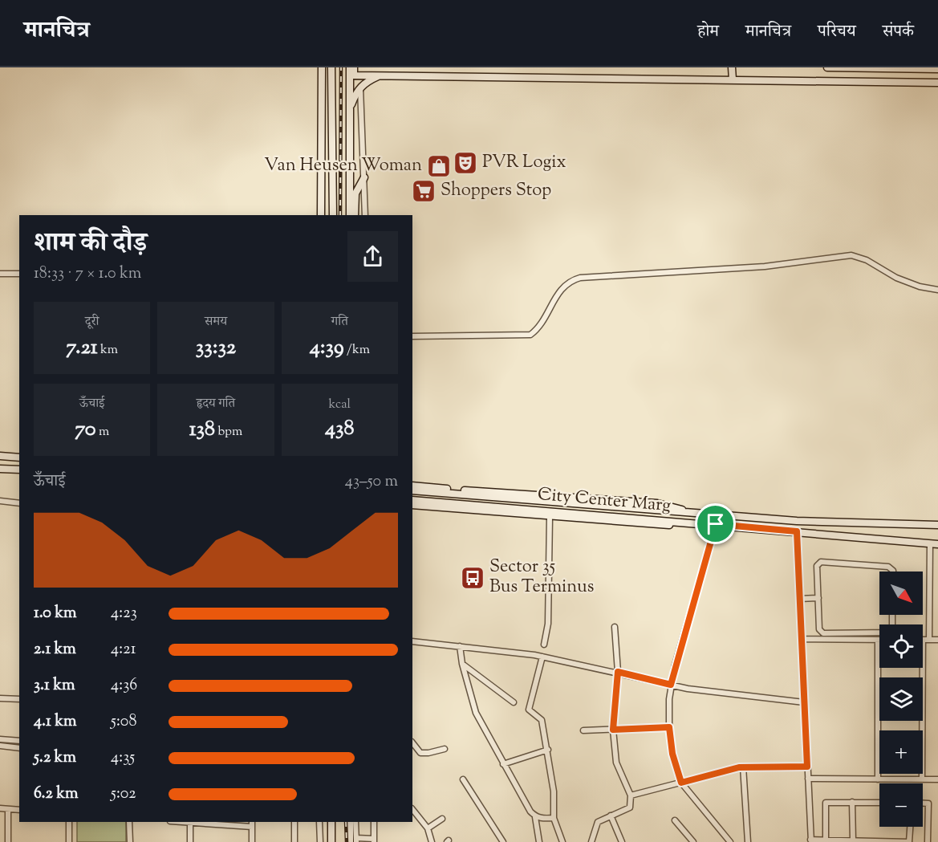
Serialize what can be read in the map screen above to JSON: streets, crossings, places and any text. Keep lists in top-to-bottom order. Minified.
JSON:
{"streets":{"main road":["City Center Marg"]},"places":{"theatre":["PVR Logix"],"shop":["Van Heusen Woman"],"supermarket":["Shoppers Stop"],"bus stop":["Sector 35 Bus Terminus"]},"north":"bottom right","page":{"header":"मानचित्र","nav":["होम","मानचित्र","परिचय","संपर्क"],"heading":["शाम की दौड़","18:33 · 7 × 1.0 km"],"stats":[["दूरी","7.21 km"],["समय","33:32"],["गति","4:39 /km"],["ऊँचाई","70 m"],["हृदय गति","138 bpm"],["kcal","438"]],"chart":["ऊँचाई","43–50 m"],"map_buttons":["+","−"],"list":[{"name":"1.0 km","note":"4:23"},{"name":"2.1 km","note":"4:21"},{"name":"3.1 km","note":"4:36"},{"name":"4.1 km","note":"5:08"},{"name":"5.2 km","note":"4:35"},{"name":"6.2 km","note":"5:02"}]}}
